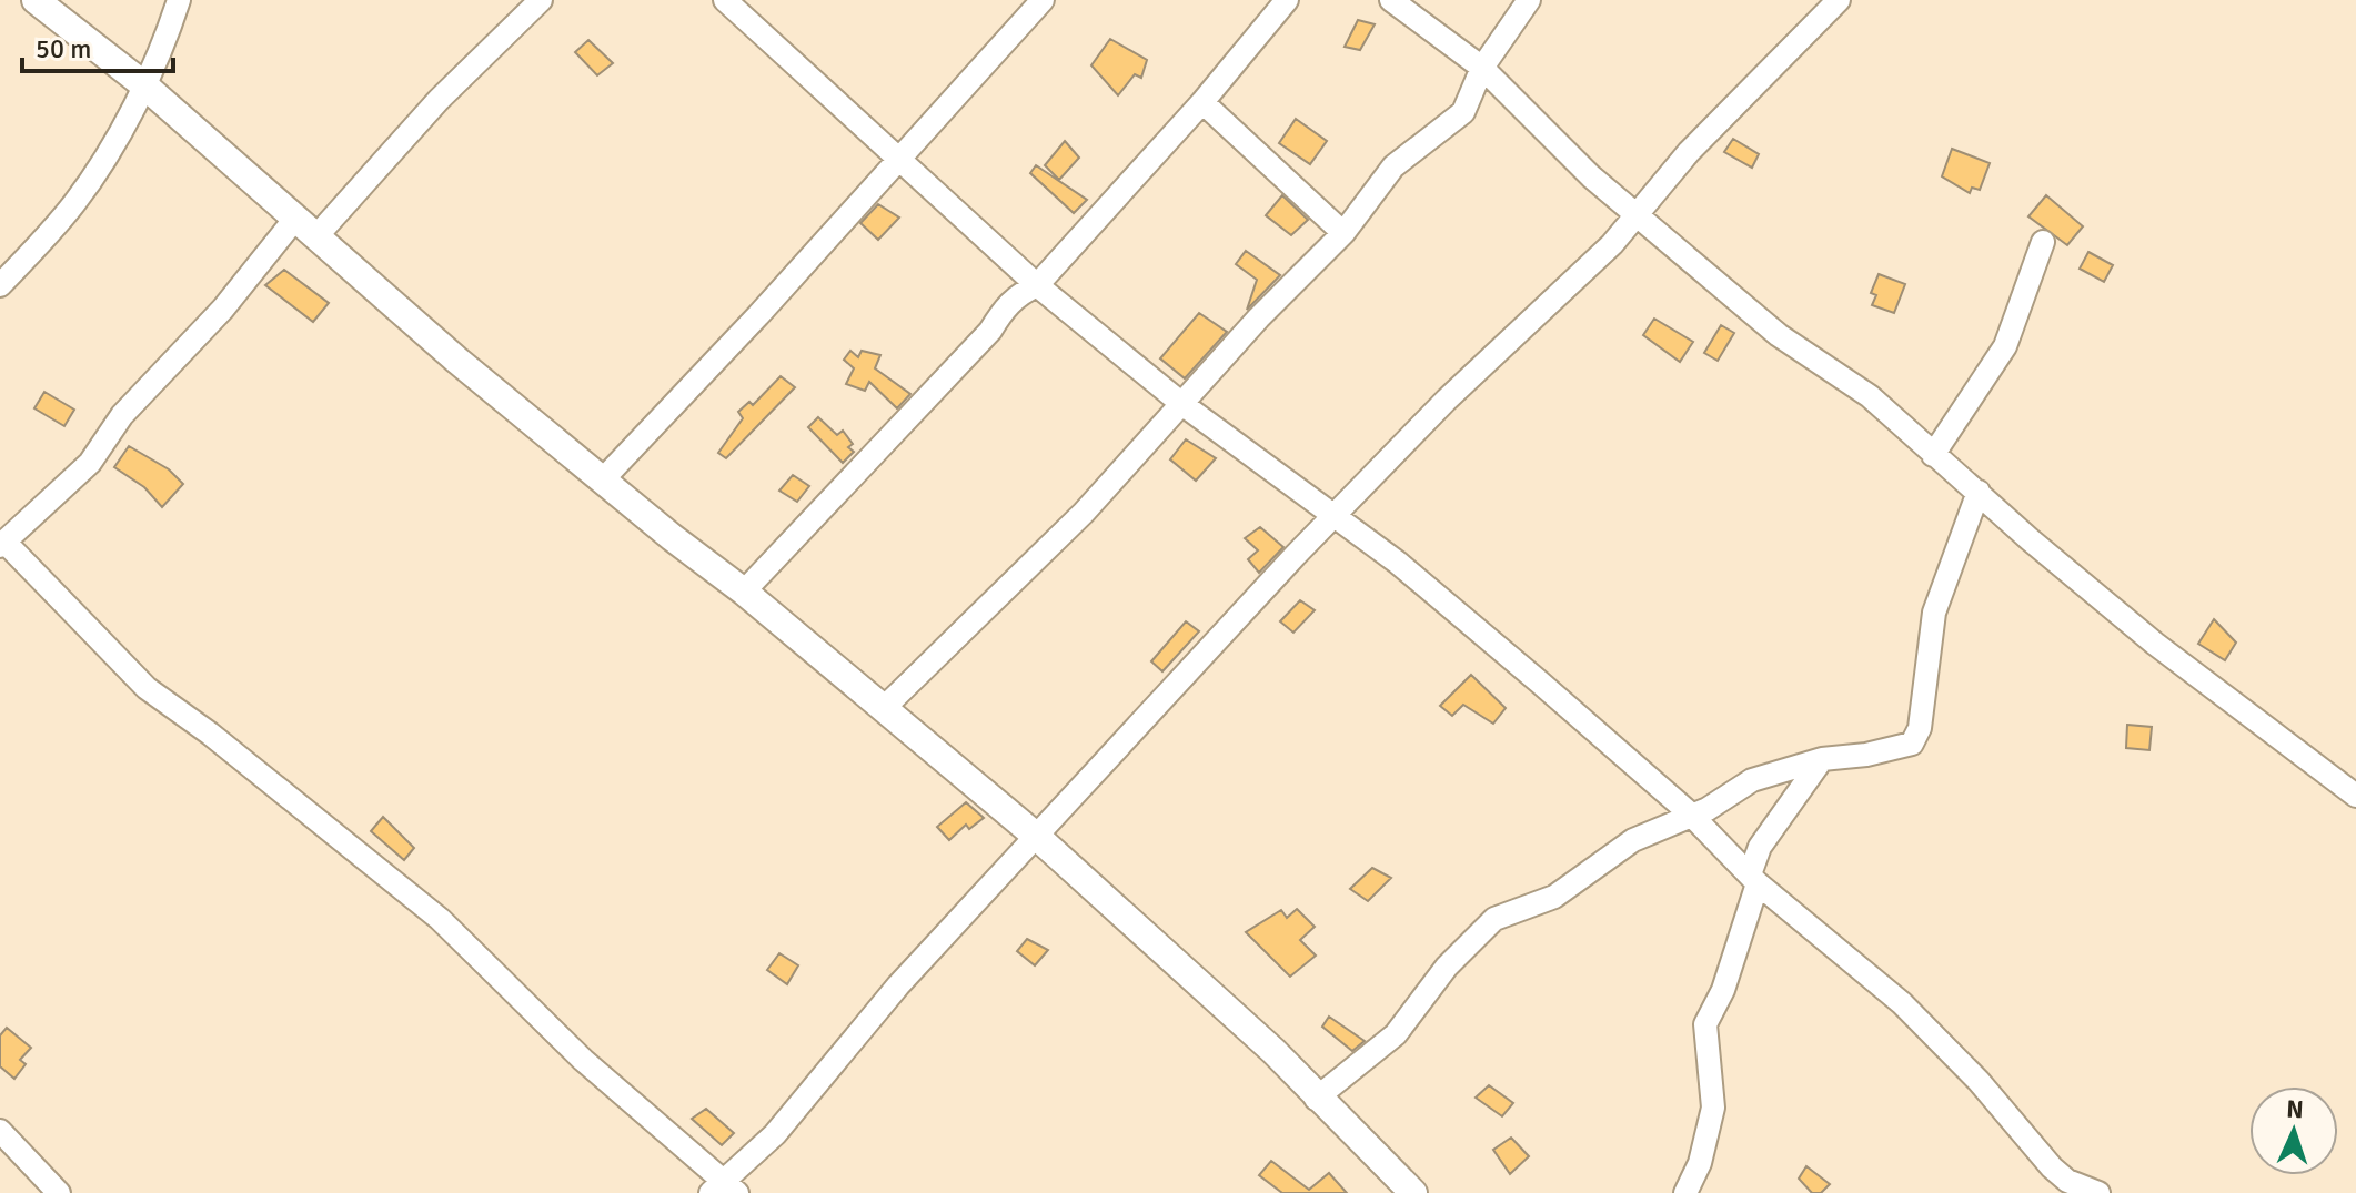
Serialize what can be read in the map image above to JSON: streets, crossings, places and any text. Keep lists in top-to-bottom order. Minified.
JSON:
{"scale_bar":"50 m","north":"top"}
